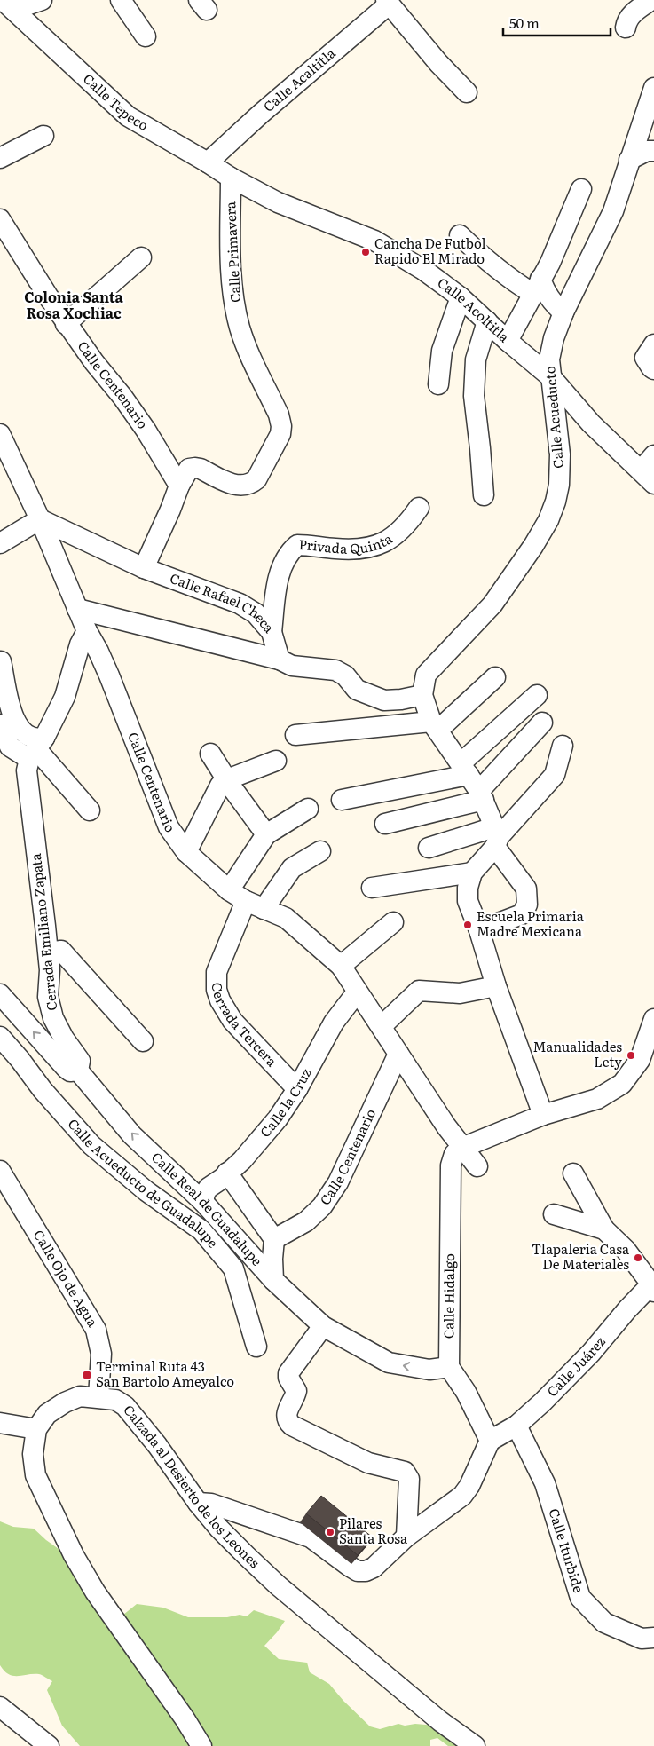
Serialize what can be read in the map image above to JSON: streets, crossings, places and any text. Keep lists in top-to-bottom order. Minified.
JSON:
{"streets":{"street":["Calle Acaltitla","Calle Tepeco","Calle Primavera","Calle Acoltitla","Calle Centenario","Calle Acueducto","Privada Quinta","Calle Rafael Checa","Cerrada Emiliano Zapata","Cerrada Tercera","Calle la Cruz","Calle Acueducto de Guadalupe","Calle Real de Guadalupe","Calle Ojo de Agua","Calle Hidalgo","Calle Juárez","Calzada al Desierto de los Leones","Calle Iturbide"]},"crossings":[["Calle Acaltitla","Calle Tepeco"],["Calle Tepeco","Calle Primavera"],["Calle Tepeco","Calle Acoltitla"],["Calle Primavera","Calle Acoltitla"],["Calle Primavera","Calle Centenario"],["Calle Acoltitla","Calle Acueducto"],["Calle Centenario","Calle Rafael Checa"],["Calle Centenario","Cerrada Emiliano Zapata"],["Calle Centenario","Cerrada Tercera"],["Calle Centenario","Calle la Cruz"],["Calle Centenario","Calle Hidalgo"],["Privada Quinta","Calle Rafael Checa"],["Cerrada Emiliano Zapata","Calle Real de Guadalupe"],["Cerrada Tercera","Calle la Cruz"],["Calle la Cruz","Calle Real de Guadalupe"],["Calle Real de Guadalupe","Calle Hidalgo"],["Calle Ojo de Agua","Calzada al Desierto de los Leones"],["Calle Juárez","Calle Iturbide"]],"one_way":["Calle Real de Guadalupe"],"districts":["Colonia Santa Rosa Xochiac"],"places":{"other":["Cancha De Futbol Rapido El Mirado","Escuela Primaria Madre Mexicana","Manualidades Lety","Tlapaleria Casa De Materiales","Pilares Santa Rosa"],"transit":["Terminal Ruta 43 San Bartolo Ameyalco"]},"scale_bar":"50 m"}
